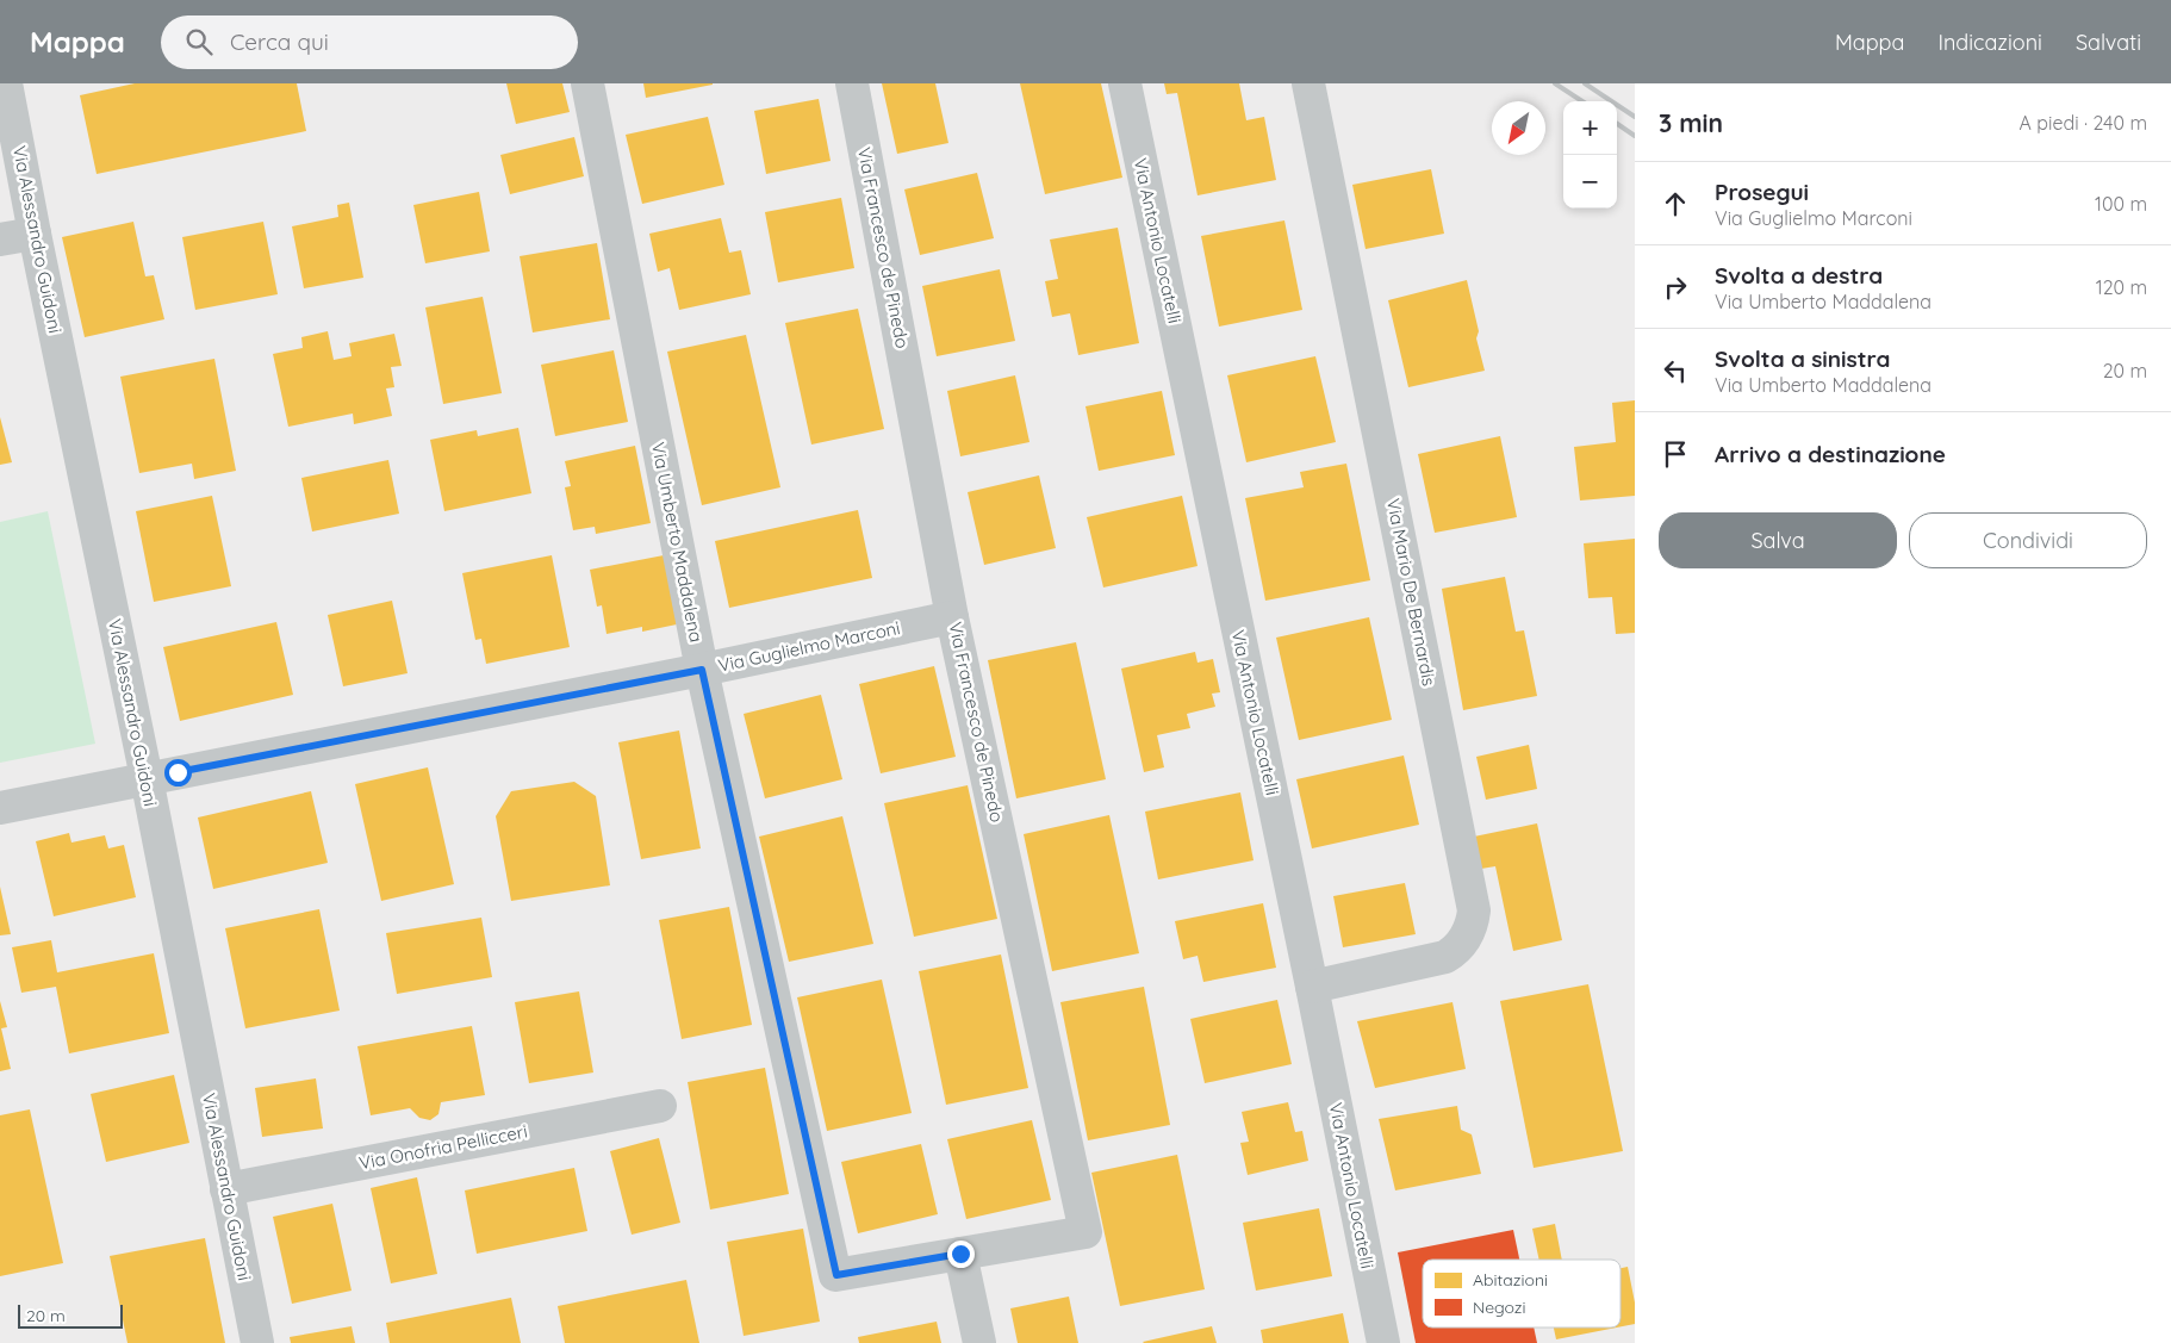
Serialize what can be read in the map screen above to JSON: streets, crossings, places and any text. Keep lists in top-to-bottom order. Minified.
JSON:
{"streets":{"street":["Via Alessandro Guidoni","Via Antonio Locatelli","Via Francesco de Pinedo","Via Umberto Maddalena","Via Mario De Bernardis","Via Guglielmo Marconi","Via Onofria Pellicceri"]},"crossings":[["Via Alessandro Guidoni","Via Guglielmo Marconi"],["Via Alessandro Guidoni","Via Onofria Pellicceri"],["Via Antonio Locatelli","Via Mario De Bernardis"],["Via Francesco de Pinedo","Via Umberto Maddalena"],["Via Francesco de Pinedo","Via Guglielmo Marconi"],["Via Umberto Maddalena","Via Guglielmo Marconi"]],"legend":["Abitazioni","Negozi"],"scale_bar":"20 m","north":"bottom left","page":{"header":"Mappa","search":"Cerca qui","nav":["Mappa","Indicazioni","Salvati"],"heading":["3 min","A piedi · 240 m"],"map_buttons":["+","−"],"list":[["Prosegui","Via Guglielmo Marconi","100 m"],["Svolta a destra","Via Umberto Maddalena","120 m"],["Svolta a sinistra","Via Umberto Maddalena","20 m"],"Arrivo a destinazione"],"buttons":["Salva","Condividi"],"scale":"20 m"}}
